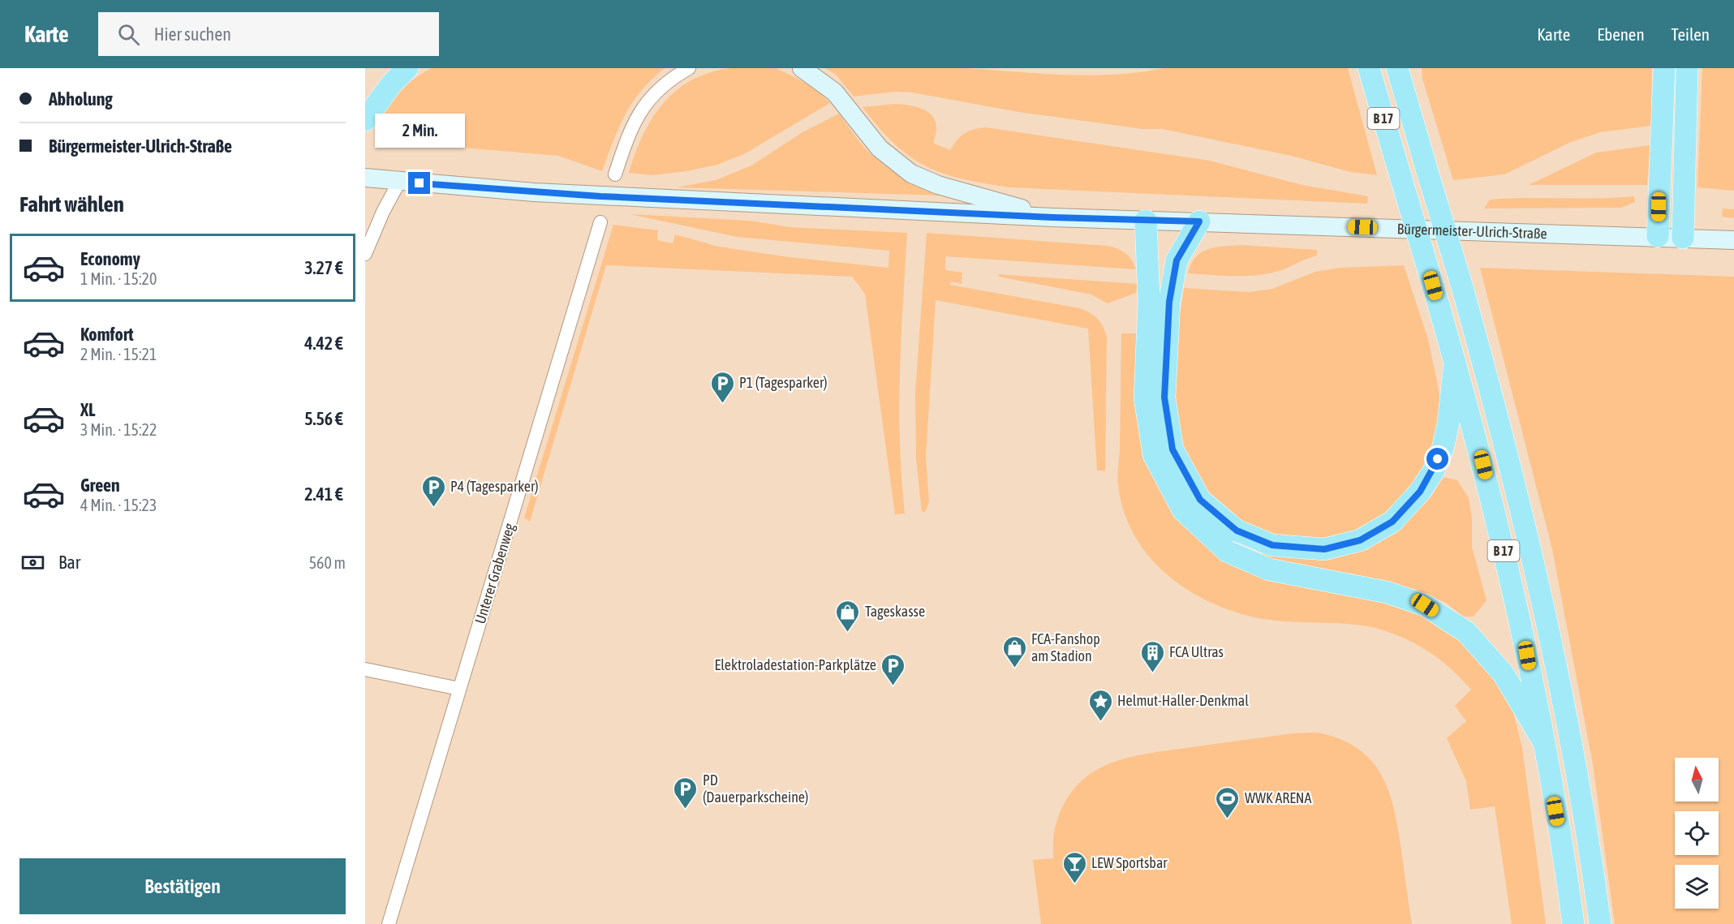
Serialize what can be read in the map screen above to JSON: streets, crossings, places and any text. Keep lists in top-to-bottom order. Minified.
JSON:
{"streets":{"highway":["B 17"],"main road":["Bürgermeister-Ulrich-Straße"],"street":["Unterer Grabenweg"]},"places":{"parking":["P1 (Tagesparker)","P4 (Tagesparker)","Elektroladestation-Parkplätze","PD (Dauerparkscheine)"],"shop":["Tageskasse","FCA-Fanshop am Stadion"],"building":["FCA Ultras"],"place":["Helmut-Haller-Denkmal"],"sports":["WWK ARENA"],"bar":["LEW Sportsbar"]},"north":"top","page":{"header":"Karte","search":"Hier suchen","nav":["Karte","Ebenen","Teilen"],"banner":["Abholung","Bürgermeister-Ulrich-Straße"],"bubble":"2 Min.","heading":"Fahrt wählen","list":[{"name":"Economy","note":"1 Min. · 15:20","value":"3.27 €"},{"name":"Komfort","note":"2 Min. · 15:21","value":"4.42 €"},{"name":"XL","note":"3 Min. · 15:22","value":"5.56 €"},{"name":"Green","note":"4 Min. · 15:23","value":"2.41 €"}],"pay":["Bar","560 m"],"buttons":"Bestätigen"}}
